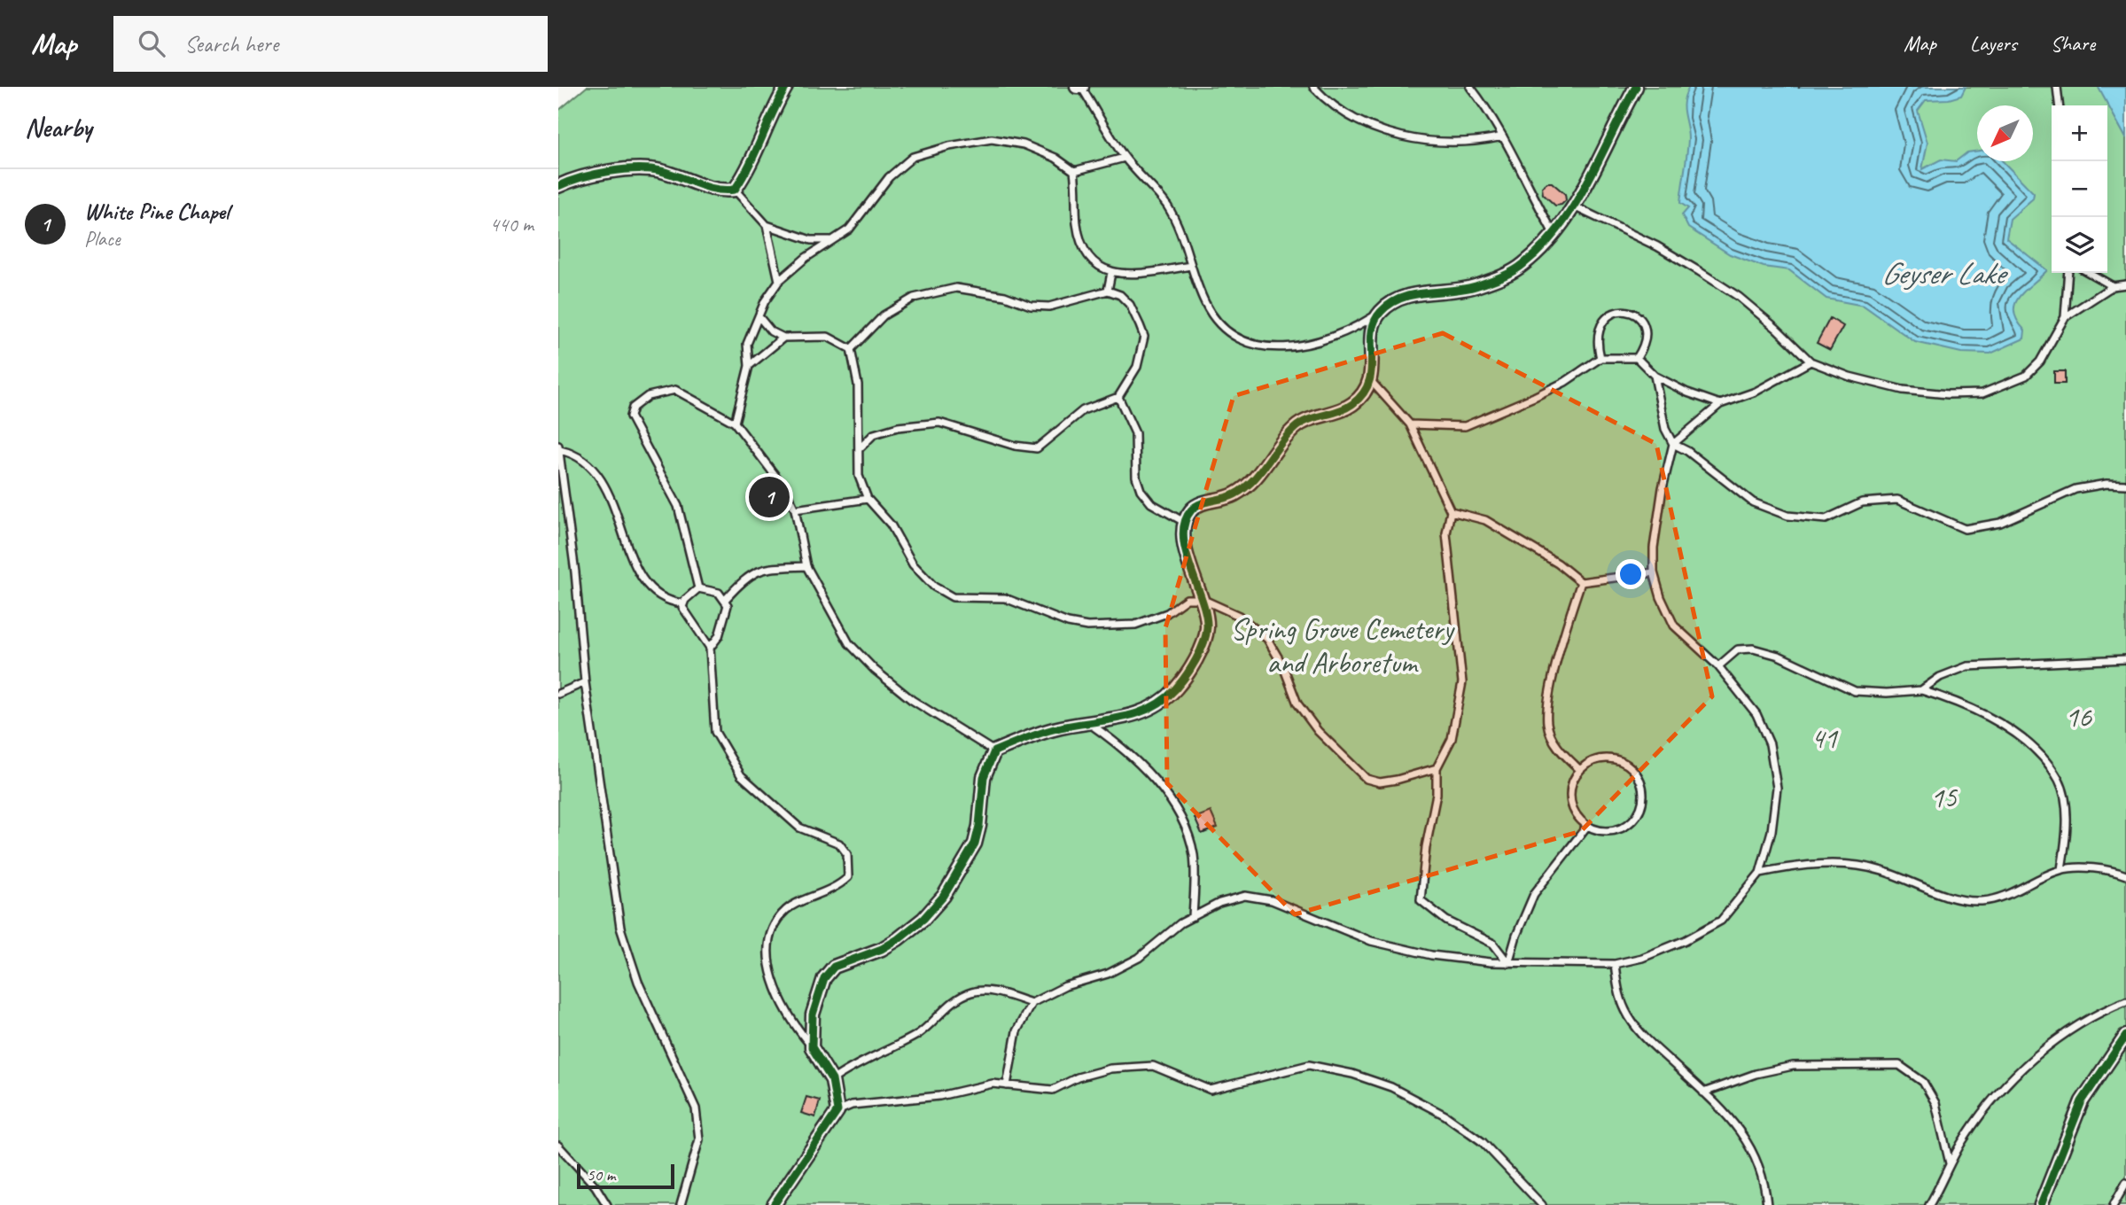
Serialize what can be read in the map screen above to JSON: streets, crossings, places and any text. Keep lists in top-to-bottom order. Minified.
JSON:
{"water":["Geyser Lake"],"parks":["Spring Grove Cemetery and Arboretum","16","41","15"],"scale_bar":"50 m","north":"bottom left","page":{"header":"Map","search":"Search here","nav":["Map","Layers","Share"],"heading":"Nearby","map_buttons":["+","−"],"list":[{"mark":"1","name":"White Pine Chapel","note":"Place","value":"440 m"}],"pins":"1","scale":"50 m"}}
